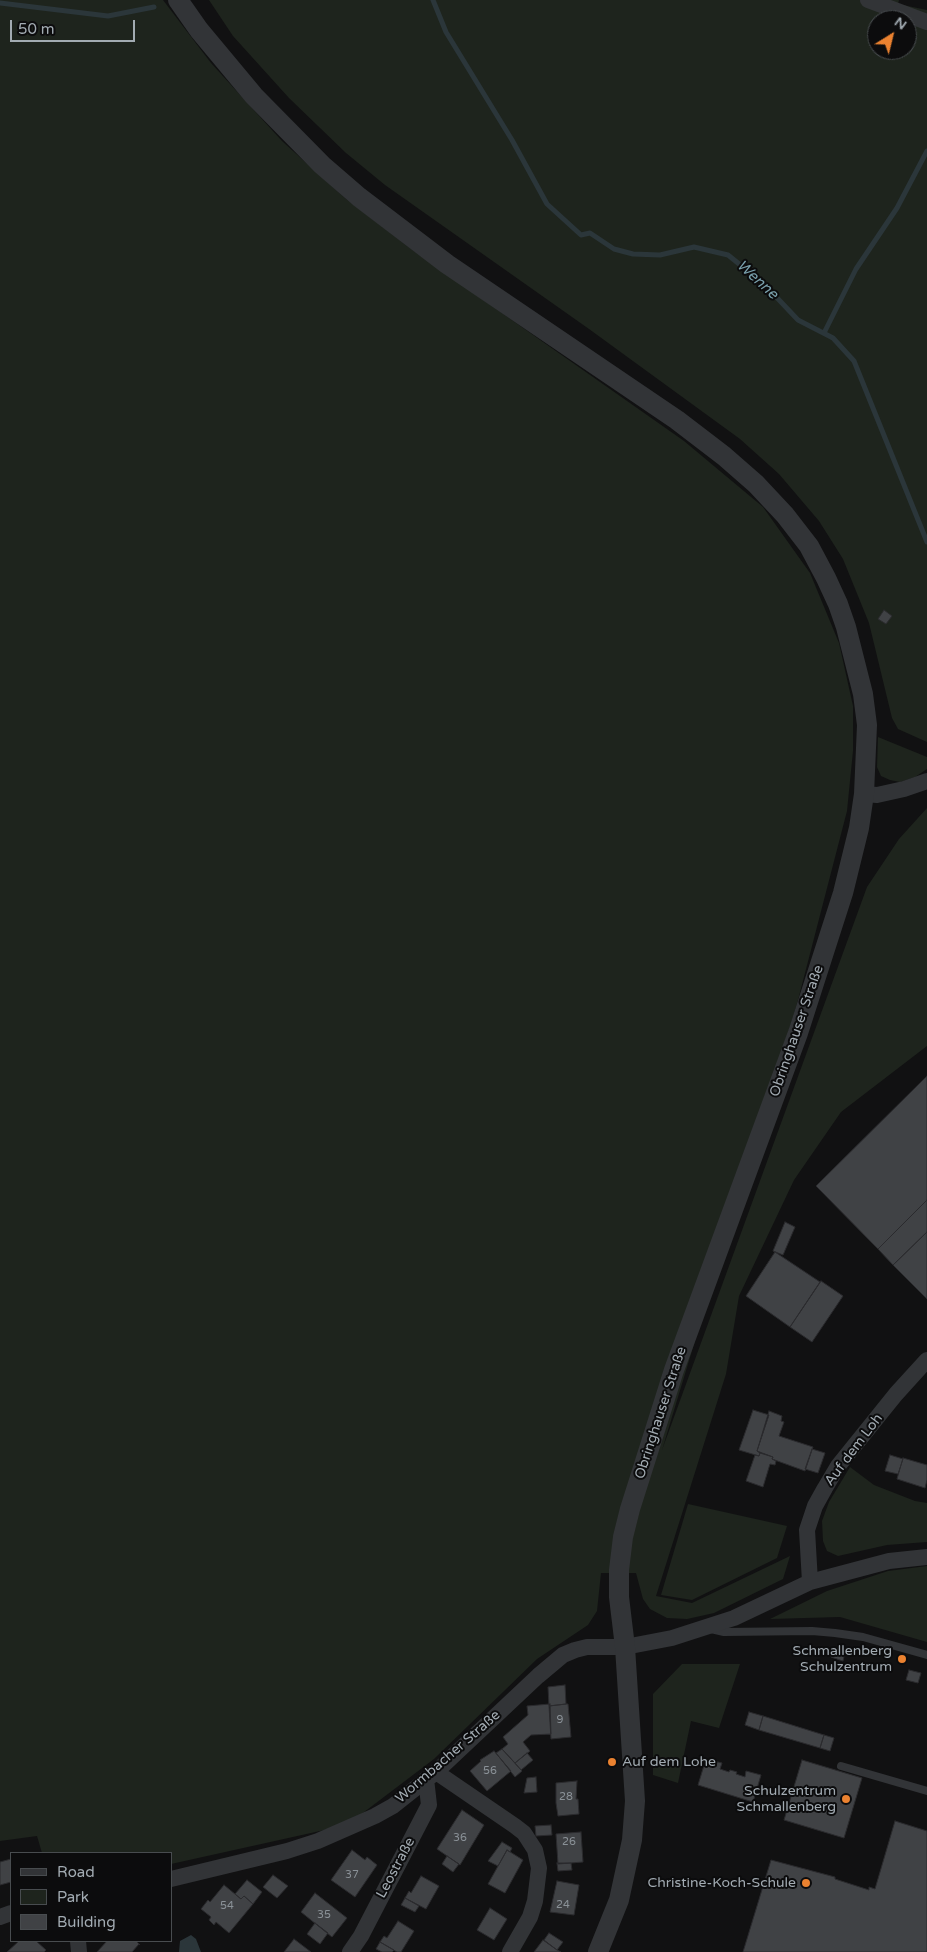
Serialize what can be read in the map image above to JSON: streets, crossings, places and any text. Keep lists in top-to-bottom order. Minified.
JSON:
{"streets":{"street":["Obringhauser Straße","Auf dem Loh","Wormbacher Straße","Leostraße"]},"crossings":[["Obringhauser Straße","Wormbacher Straße"],["Wormbacher Straße","Leostraße"]],"water":["Wenne"],"places":["Schmallenberg Schulzentrum","Auf dem Lohe","Schulzentrum Schmallenberg","Christine-Koch-Schule"],"house_numbers":["9","56","28","36","26","37","24","54","35"],"legend":["Road","Park","Building"],"scale_bar":"50 m","north":"top right"}
